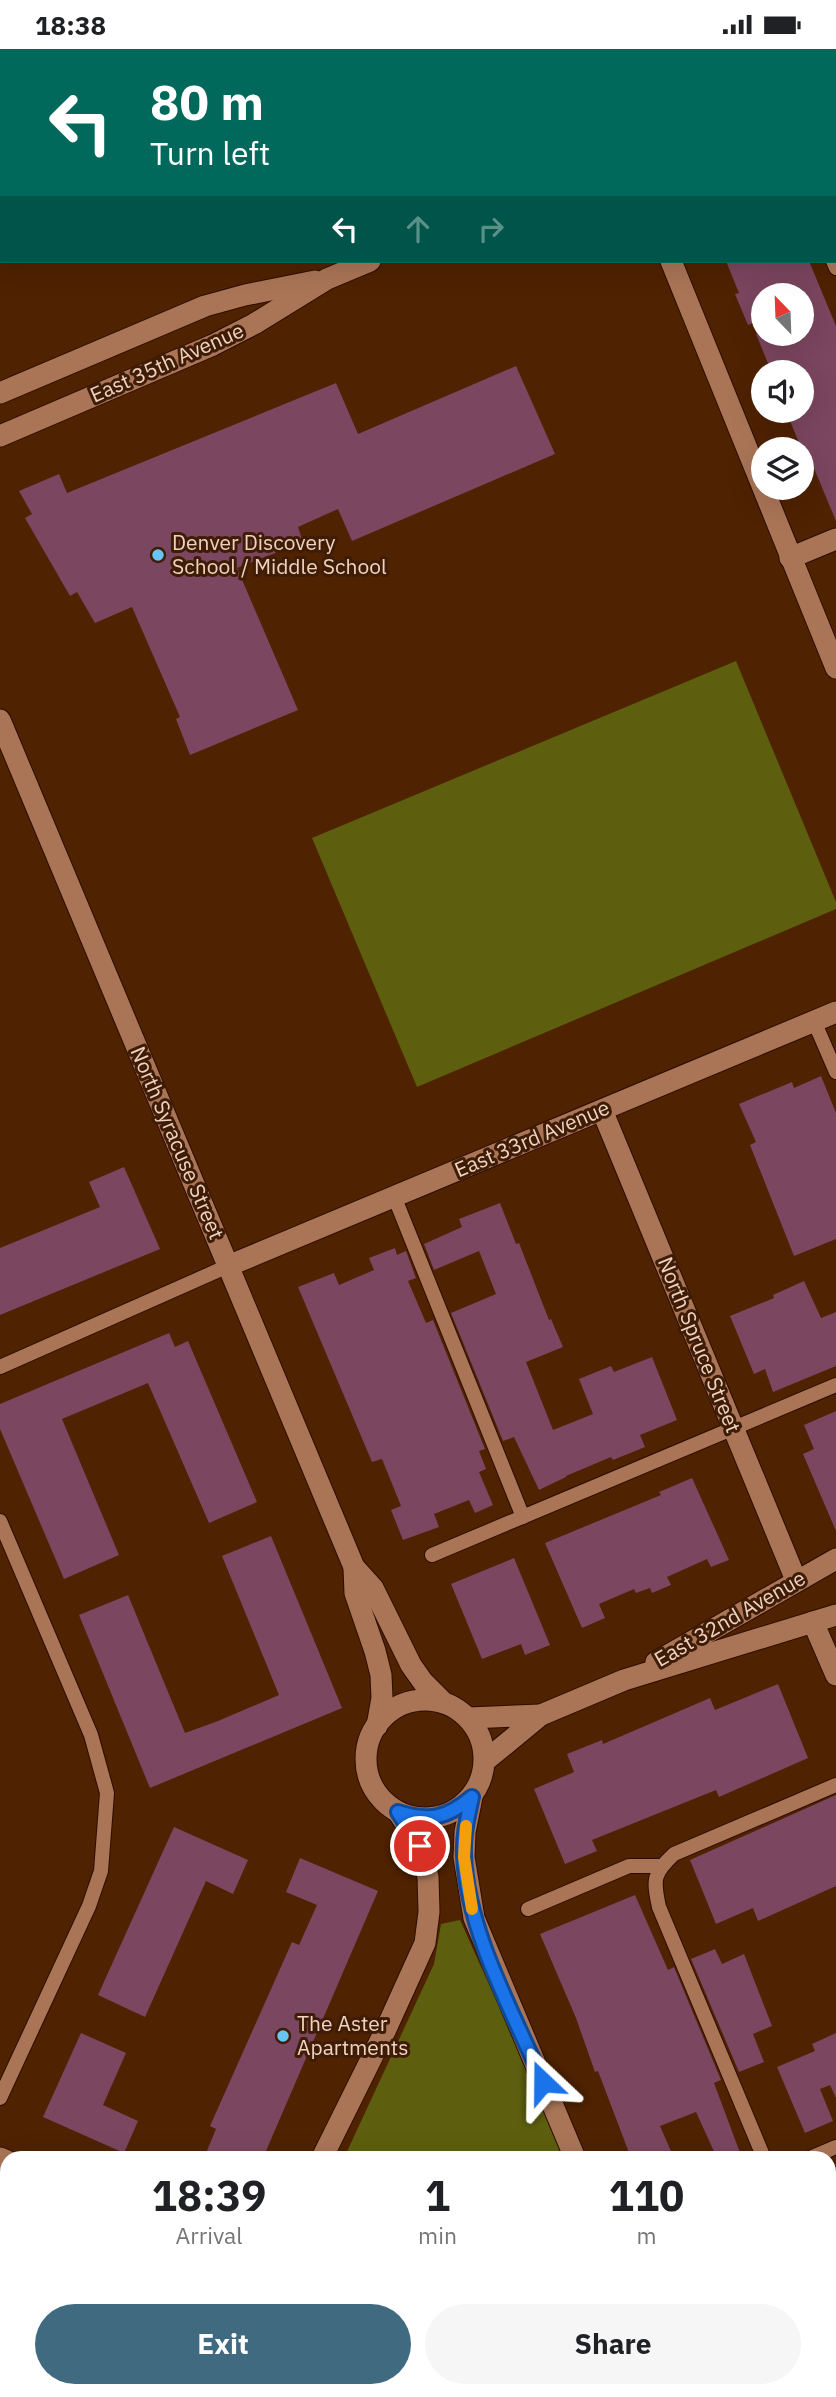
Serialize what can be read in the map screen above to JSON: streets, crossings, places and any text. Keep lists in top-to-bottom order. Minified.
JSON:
{"streets":{"street":["East 35th Avenue","East 33rd Avenue","North Syracuse Street","North Spruce Street","East 32nd Avenue"]},"crossings":[["East 33rd Avenue","North Syracuse Street"],["East 33rd Avenue","North Spruce Street"],["North Syracuse Street","East 32nd Avenue"],["North Spruce Street","East 32nd Avenue"]],"places":["Denver Discovery School / Middle School","The Aster Apartments"],"north":"top left","page":{"status":"18:38","turn":["80 m","Turn left"],"eta":["18:39","Arrival","1","min","110","m"],"buttons":["Exit","Share"]}}
